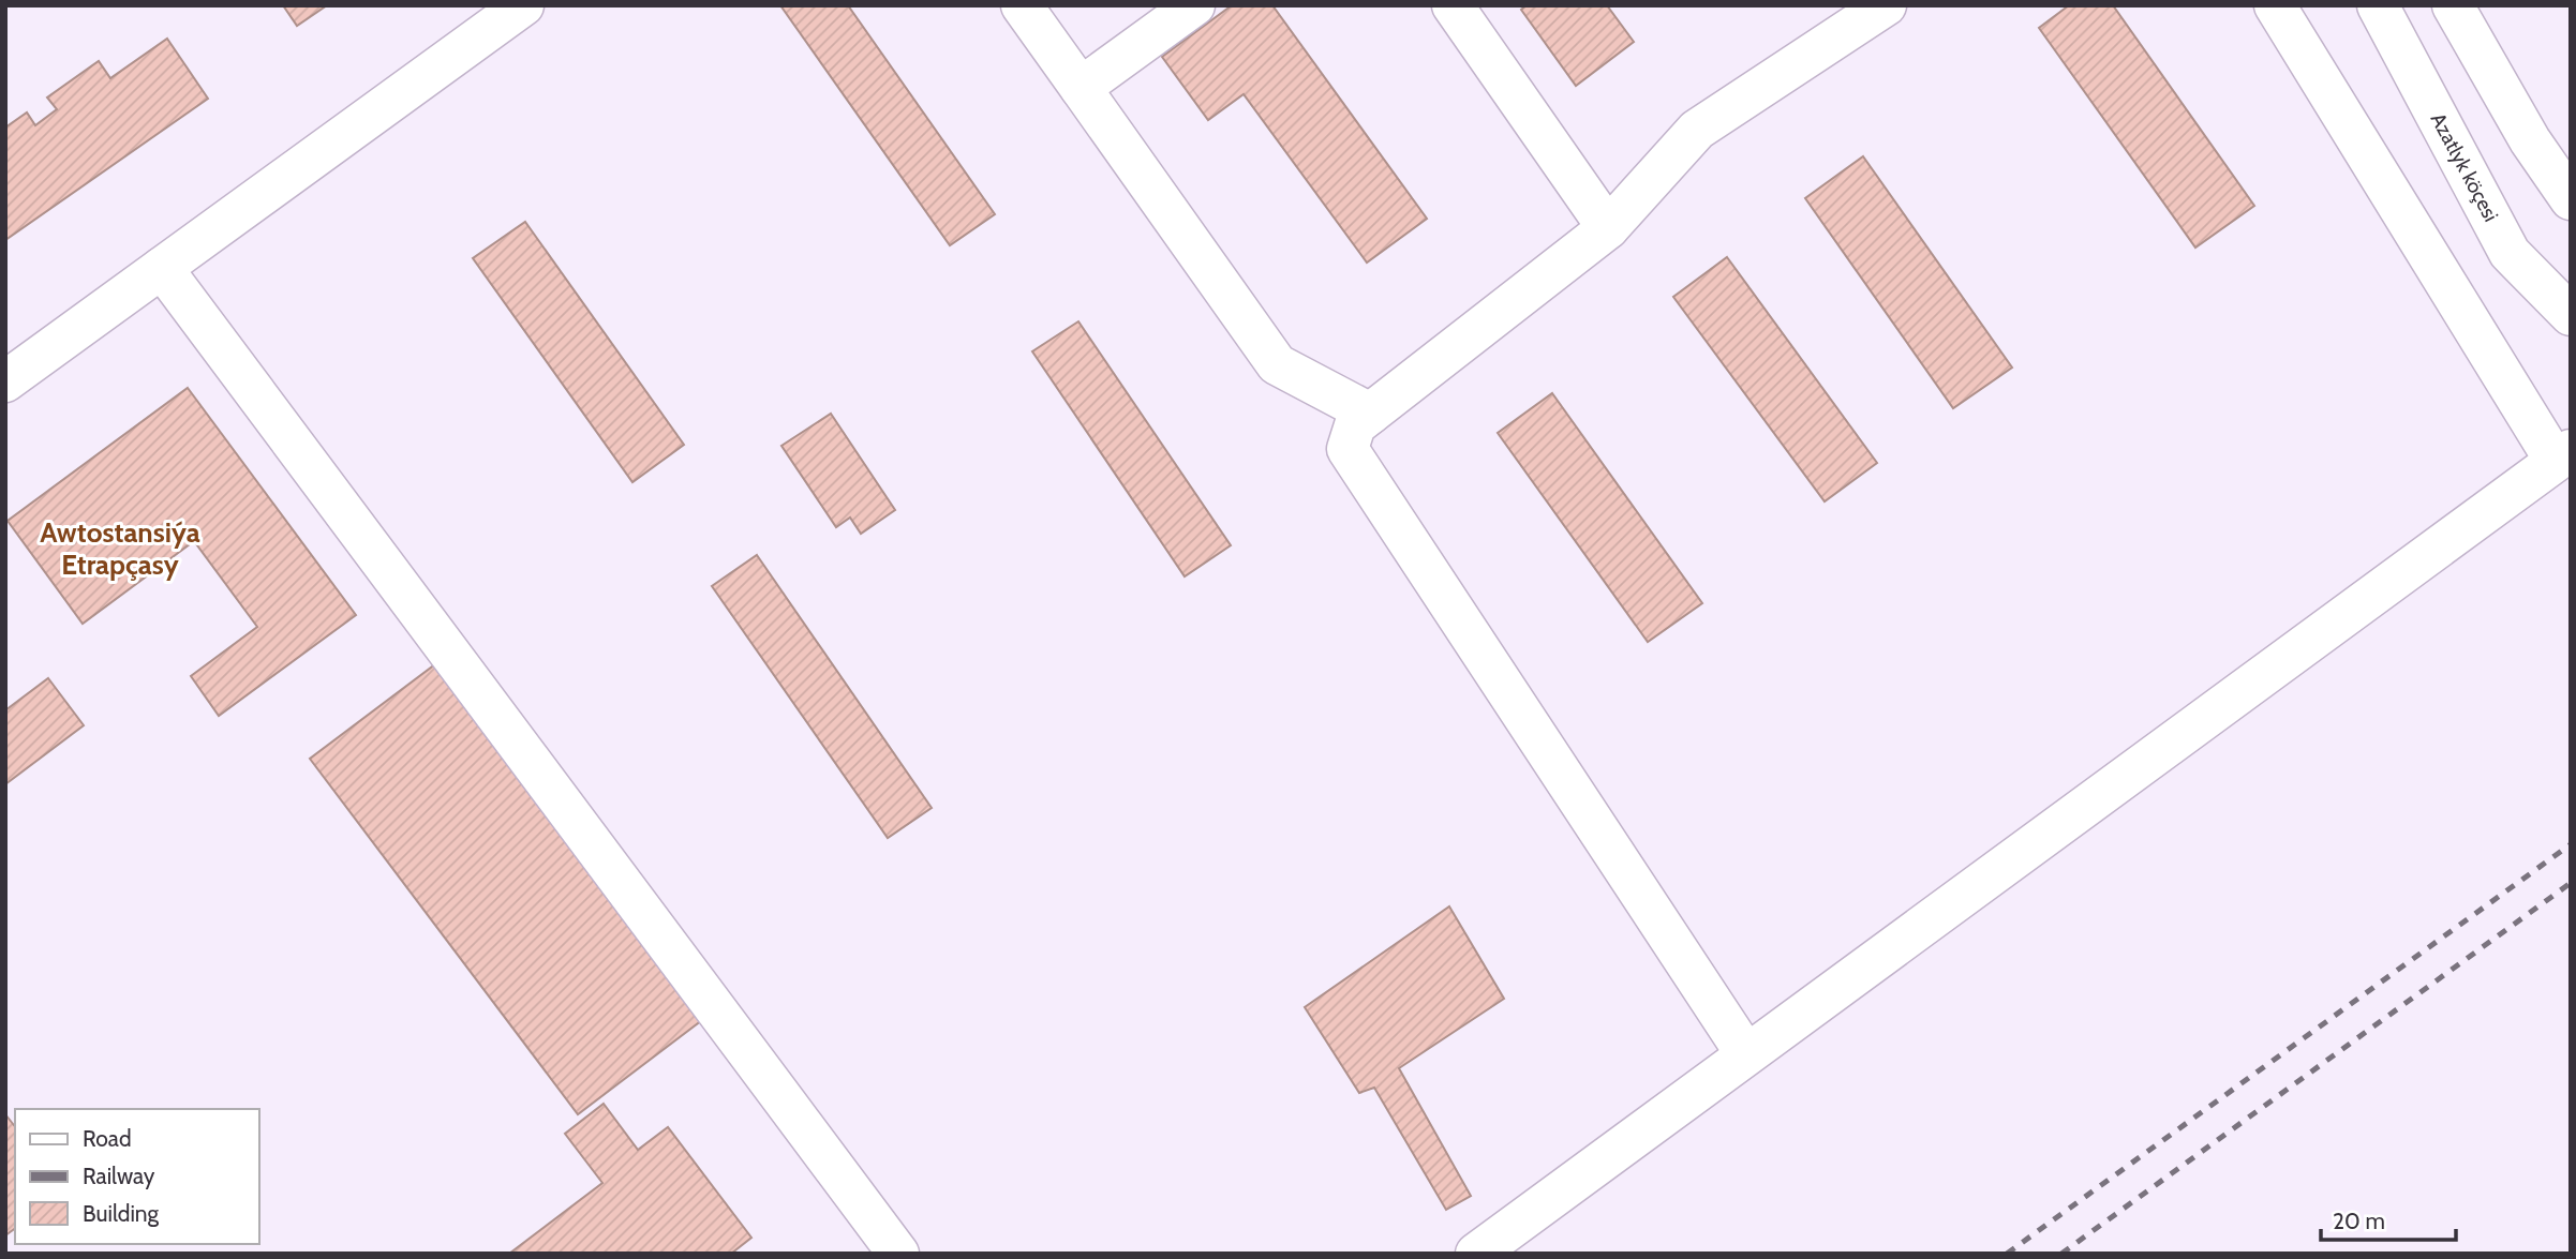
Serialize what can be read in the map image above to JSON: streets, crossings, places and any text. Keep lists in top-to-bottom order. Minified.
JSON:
{"streets":{"street":["Azatlyk köçesi"]},"districts":["Awtostansiýa Etrapçasy"],"legend":["Road","Railway","Building"],"scale_bar":"20 m"}
